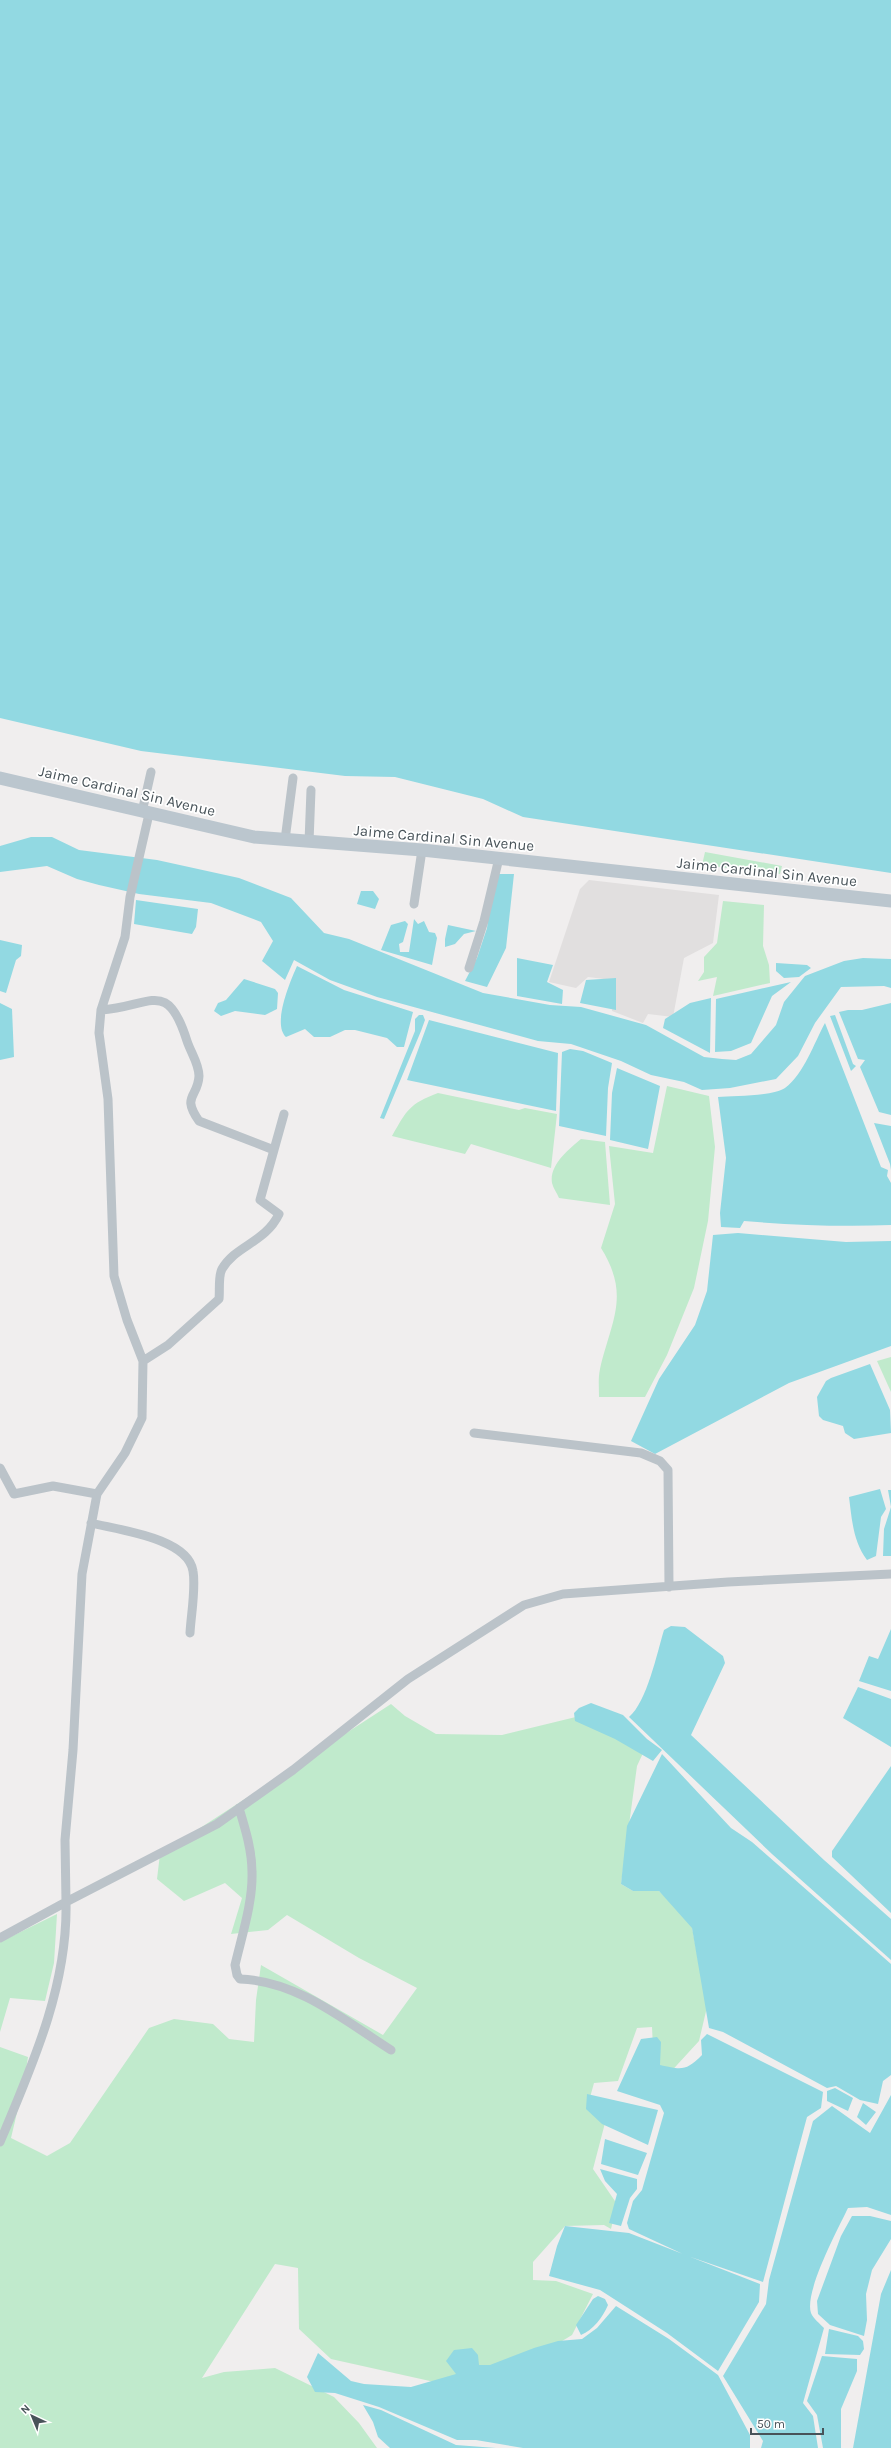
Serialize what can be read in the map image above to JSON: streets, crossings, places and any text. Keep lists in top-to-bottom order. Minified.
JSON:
{"streets":{"main road":["Jaime Cardinal Sin Avenue"]},"scale_bar":"50 m","north":"top left"}
